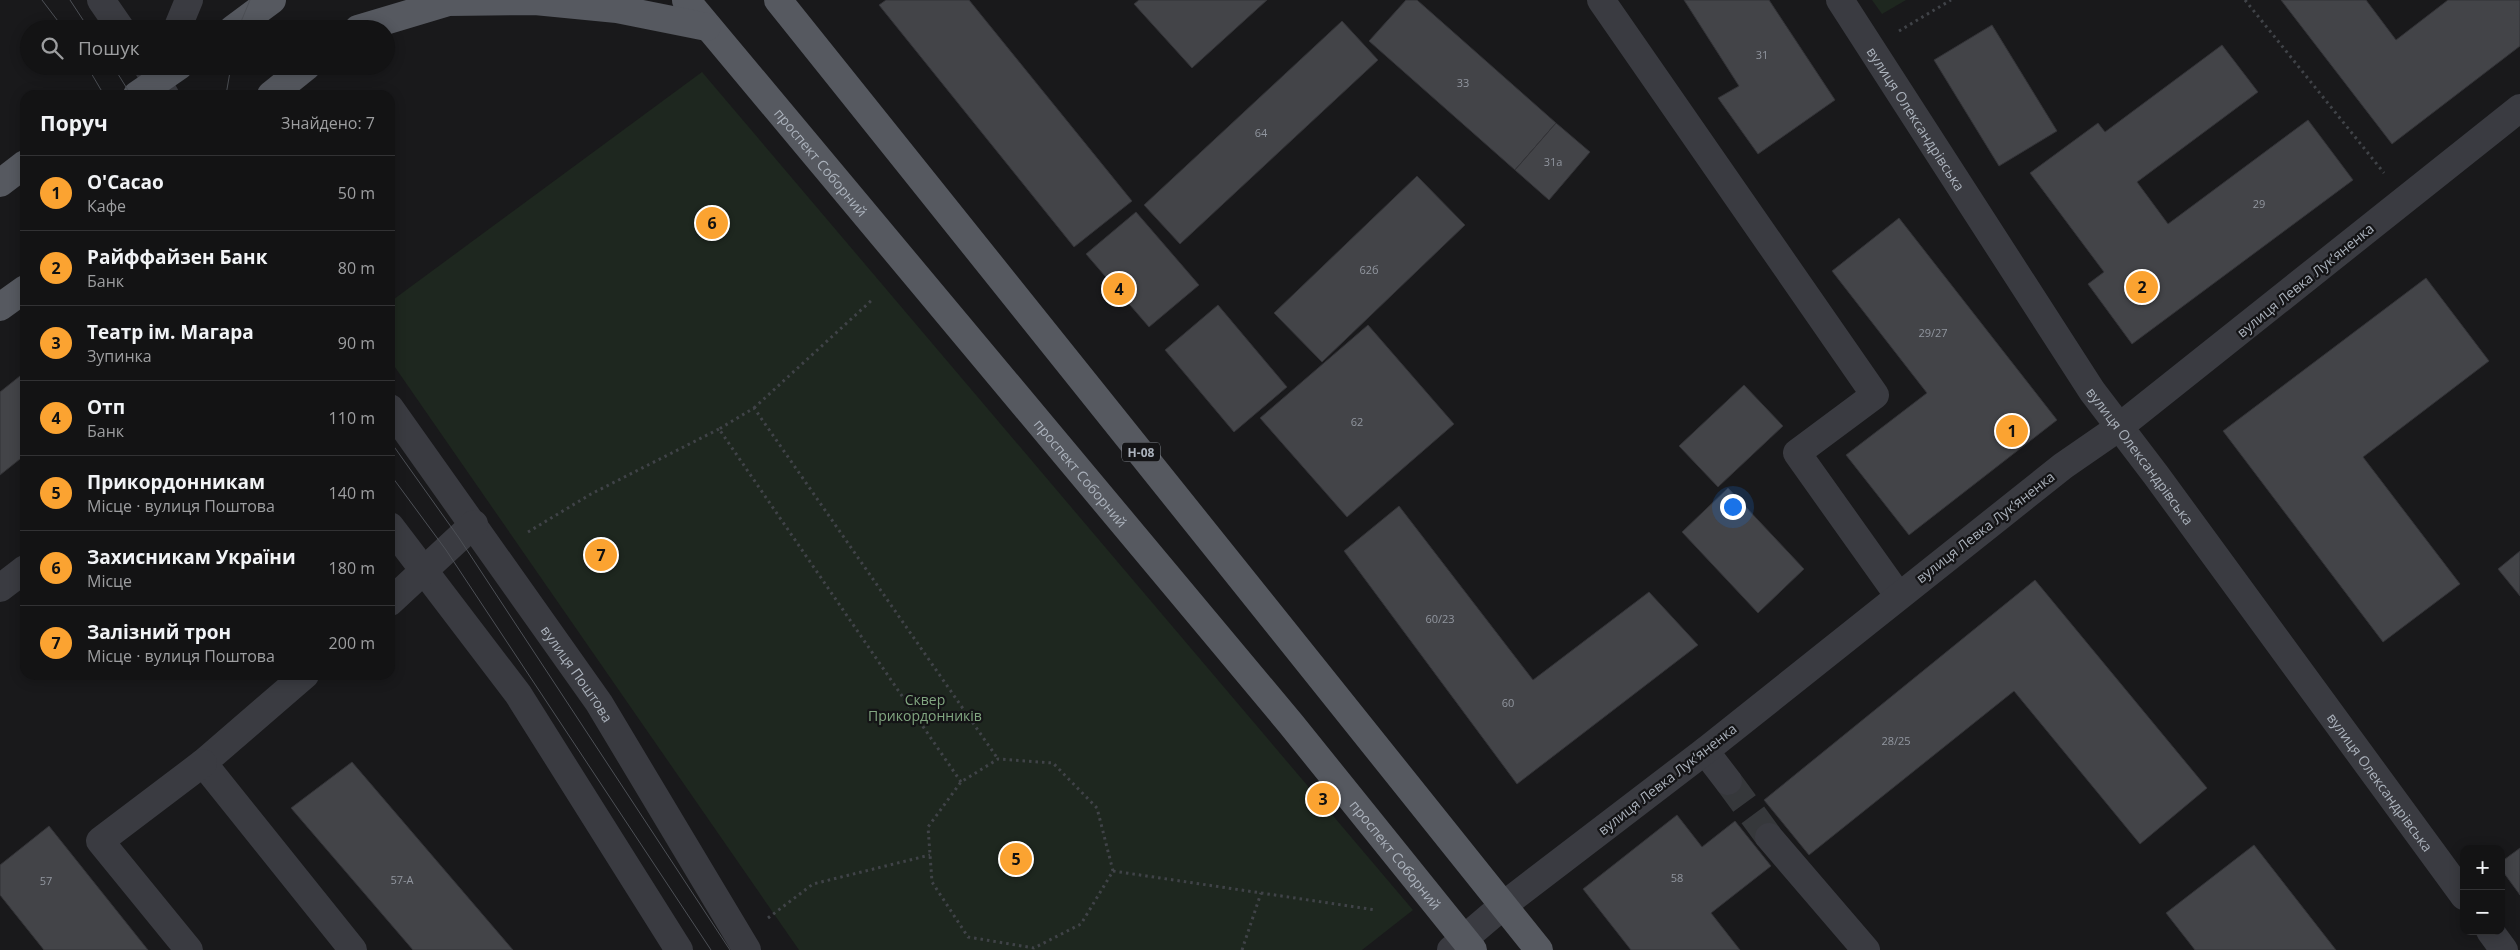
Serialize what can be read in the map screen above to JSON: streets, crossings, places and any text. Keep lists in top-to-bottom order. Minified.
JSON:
{"streets":{"main road":["проспект Соборний","Н-08"],"street":["вулиця Олександрівська","вулиця Левка Лукʼяненка","вулиця Поштова"]},"crossings":[["вулиця Олександрівська","вулиця Левка Лукʼяненка"],["проспект Соборний","вулиця Левка Лукʼяненка"],["вулиця Левка Лукʼяненка","Н-08"]],"parks":["Сквер Прикордонників"],"house_numbers":["31","33","64","31а","29","62б","29/27","62","60/23","60","28/25","58","57-А","57"],"page":{"search":"Пошук","heading":["Поруч","Знайдено: 7"],"list":[{"mark":"1","name":"O'Cacao","note":"Кафе","value":"50 m"},{"mark":"2","name":"Райффайзен Банк","note":"Банк","value":"80 m"},{"mark":"3","name":"Театр ім. Магара","note":"Зупинка","value":"90 m"},{"mark":"4","name":"Отп","note":"Банк","value":"110 m"},{"mark":"5","name":"Прикордонникам","note":"Місце · вулиця Поштова","value":"140 m"},{"mark":"6","name":"Захисникам України","note":"Місце","value":"180 m"},{"mark":"7","name":"Залізний трон","note":"Місце · вулиця Поштова","value":"200 m"}],"pins":["6","2","4","1","7","3","5"],"map_buttons":["+","−"]}}
